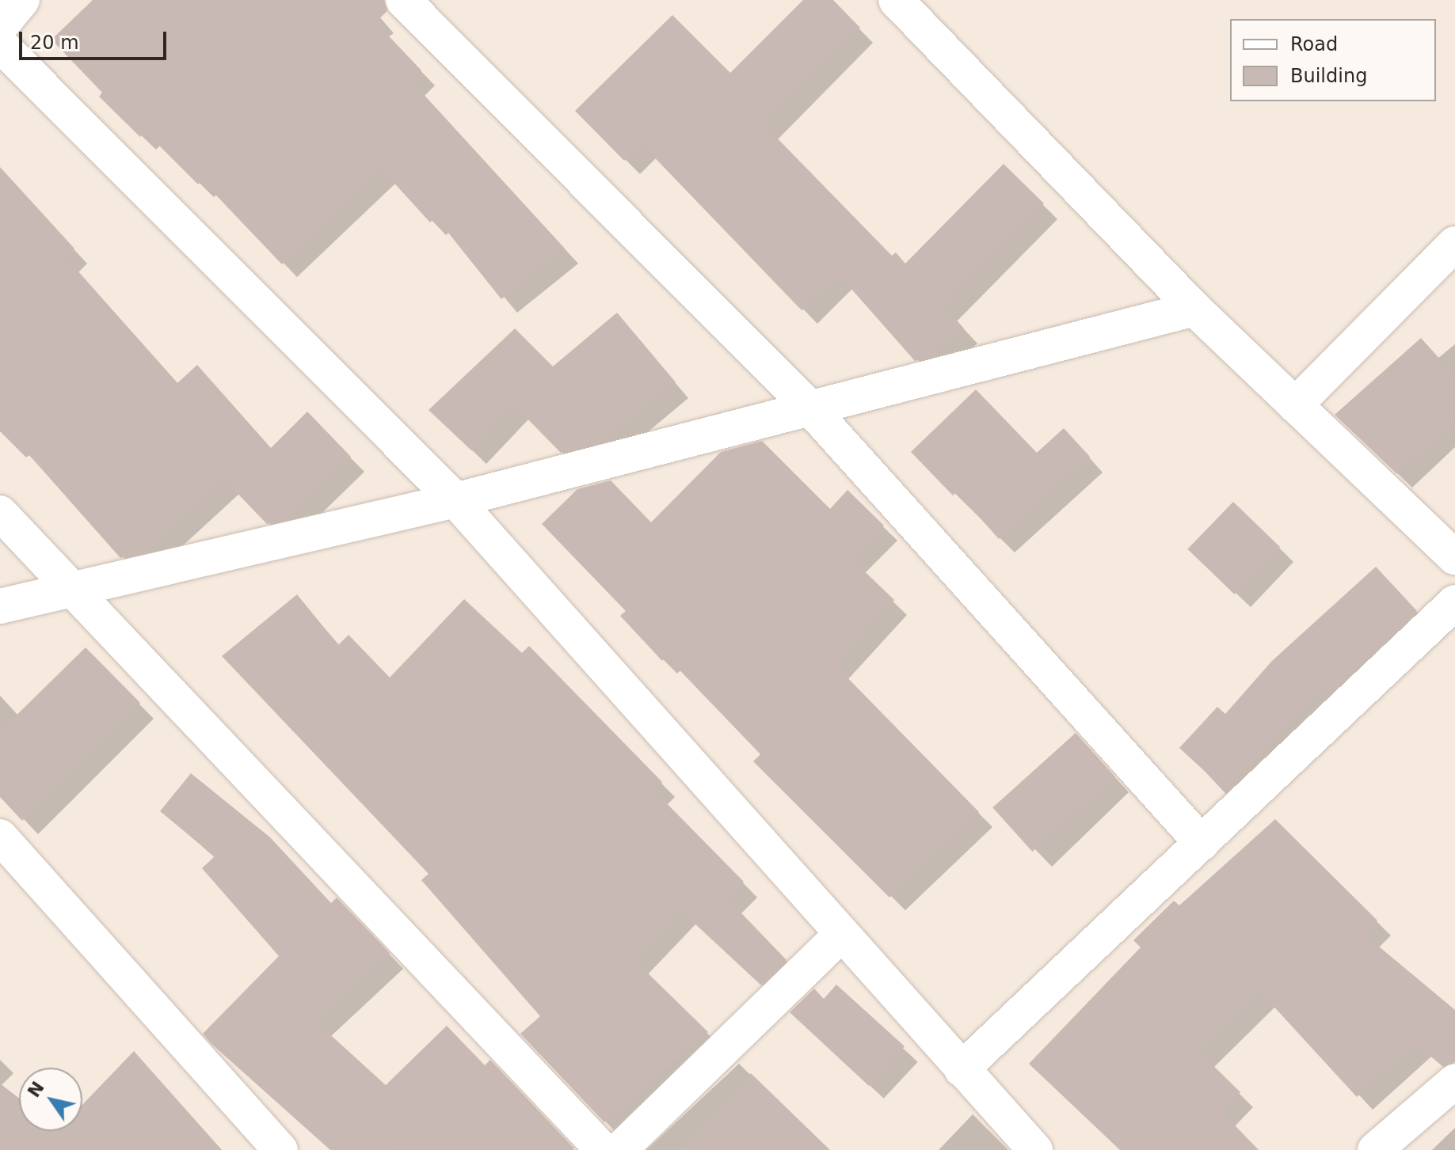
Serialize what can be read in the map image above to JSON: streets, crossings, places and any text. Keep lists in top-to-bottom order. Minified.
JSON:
{"legend":["Road","Building"],"scale_bar":"20 m","north":"top left"}
